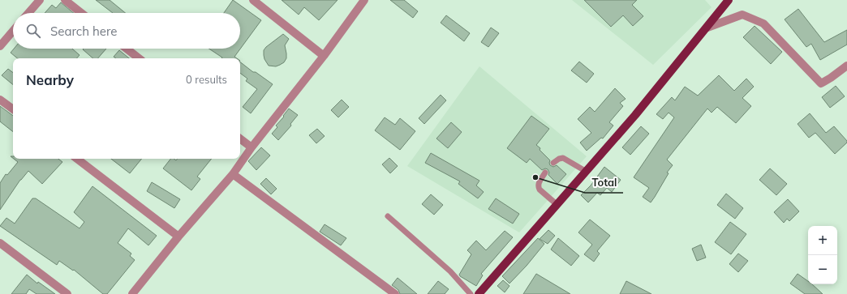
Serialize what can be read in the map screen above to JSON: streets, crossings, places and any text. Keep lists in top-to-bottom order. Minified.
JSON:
{"places":["Total"],"page":{"search":"Search here","heading":["Nearby","0 results"],"map_buttons":["+","−"]}}
